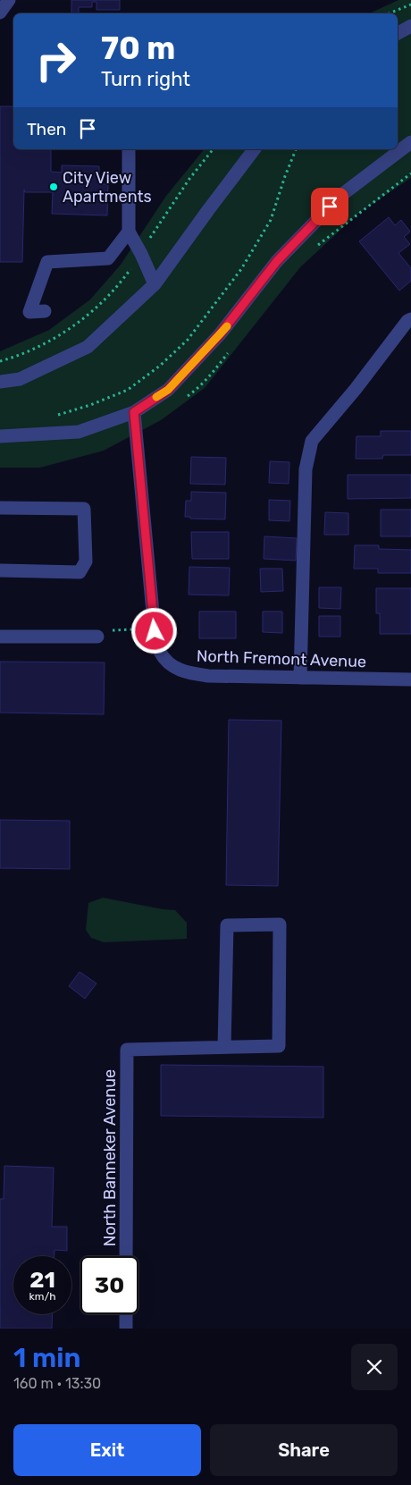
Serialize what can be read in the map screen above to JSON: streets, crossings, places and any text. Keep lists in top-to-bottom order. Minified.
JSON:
{"streets":{"street":["North Fremont Avenue","North Banneker Avenue"]},"places":["City View Apartments"],"page":{"turn":["70 m","Turn right"],"then":"Then","speed":"21 km/h","limit":"30","heading":["1 min","160 m · 13:30"],"buttons":["Exit","Share"]}}
